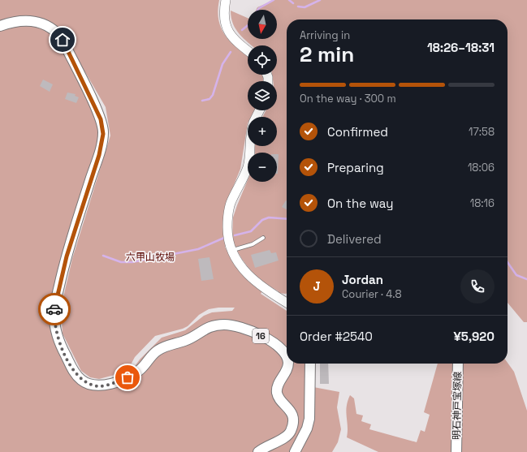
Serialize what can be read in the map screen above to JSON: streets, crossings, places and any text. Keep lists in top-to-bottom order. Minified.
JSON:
{"streets":{"main road":["16","明石神戸宝塚線"]},"parks":["六甲山牧場"],"north":"bottom","page":{"map_buttons":["+","−"],"heading":["2 min","Arriving in","18:26–18:31"],"panel":["Jordan","Courier · 4.8","Order #2540","¥5,920"],"bar":"On the way · 300 m","list":[["Confirmed","17:58"],["Preparing","18:06"],["On the way","18:16"],"Delivered"],"round":"J"}}
